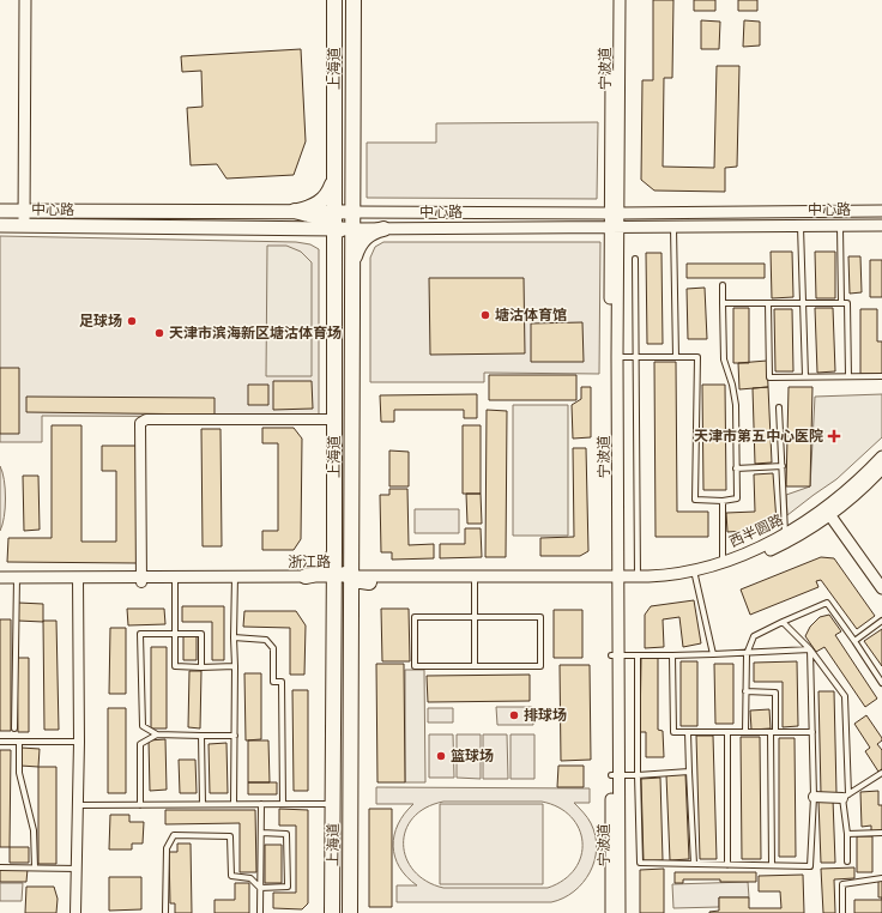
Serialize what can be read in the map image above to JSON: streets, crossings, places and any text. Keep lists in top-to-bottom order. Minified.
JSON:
{"streets":{"main road":["上海道","中心路"],"street":["宁波道","西半圆路","浙江路"]},"crossings":[["上海道","中心路"],["上海道","浙江路"],["宁波道","中心路"],["宁波道","西半圆路"],["宁波道","浙江路"],["西半圆路","浙江路"]],"places":{"other":["塘沽体育馆","足球场","天津市滨海新区塘沽体育场","排球场","篮球场"],"health":["天津市第五中心医院"]}}
